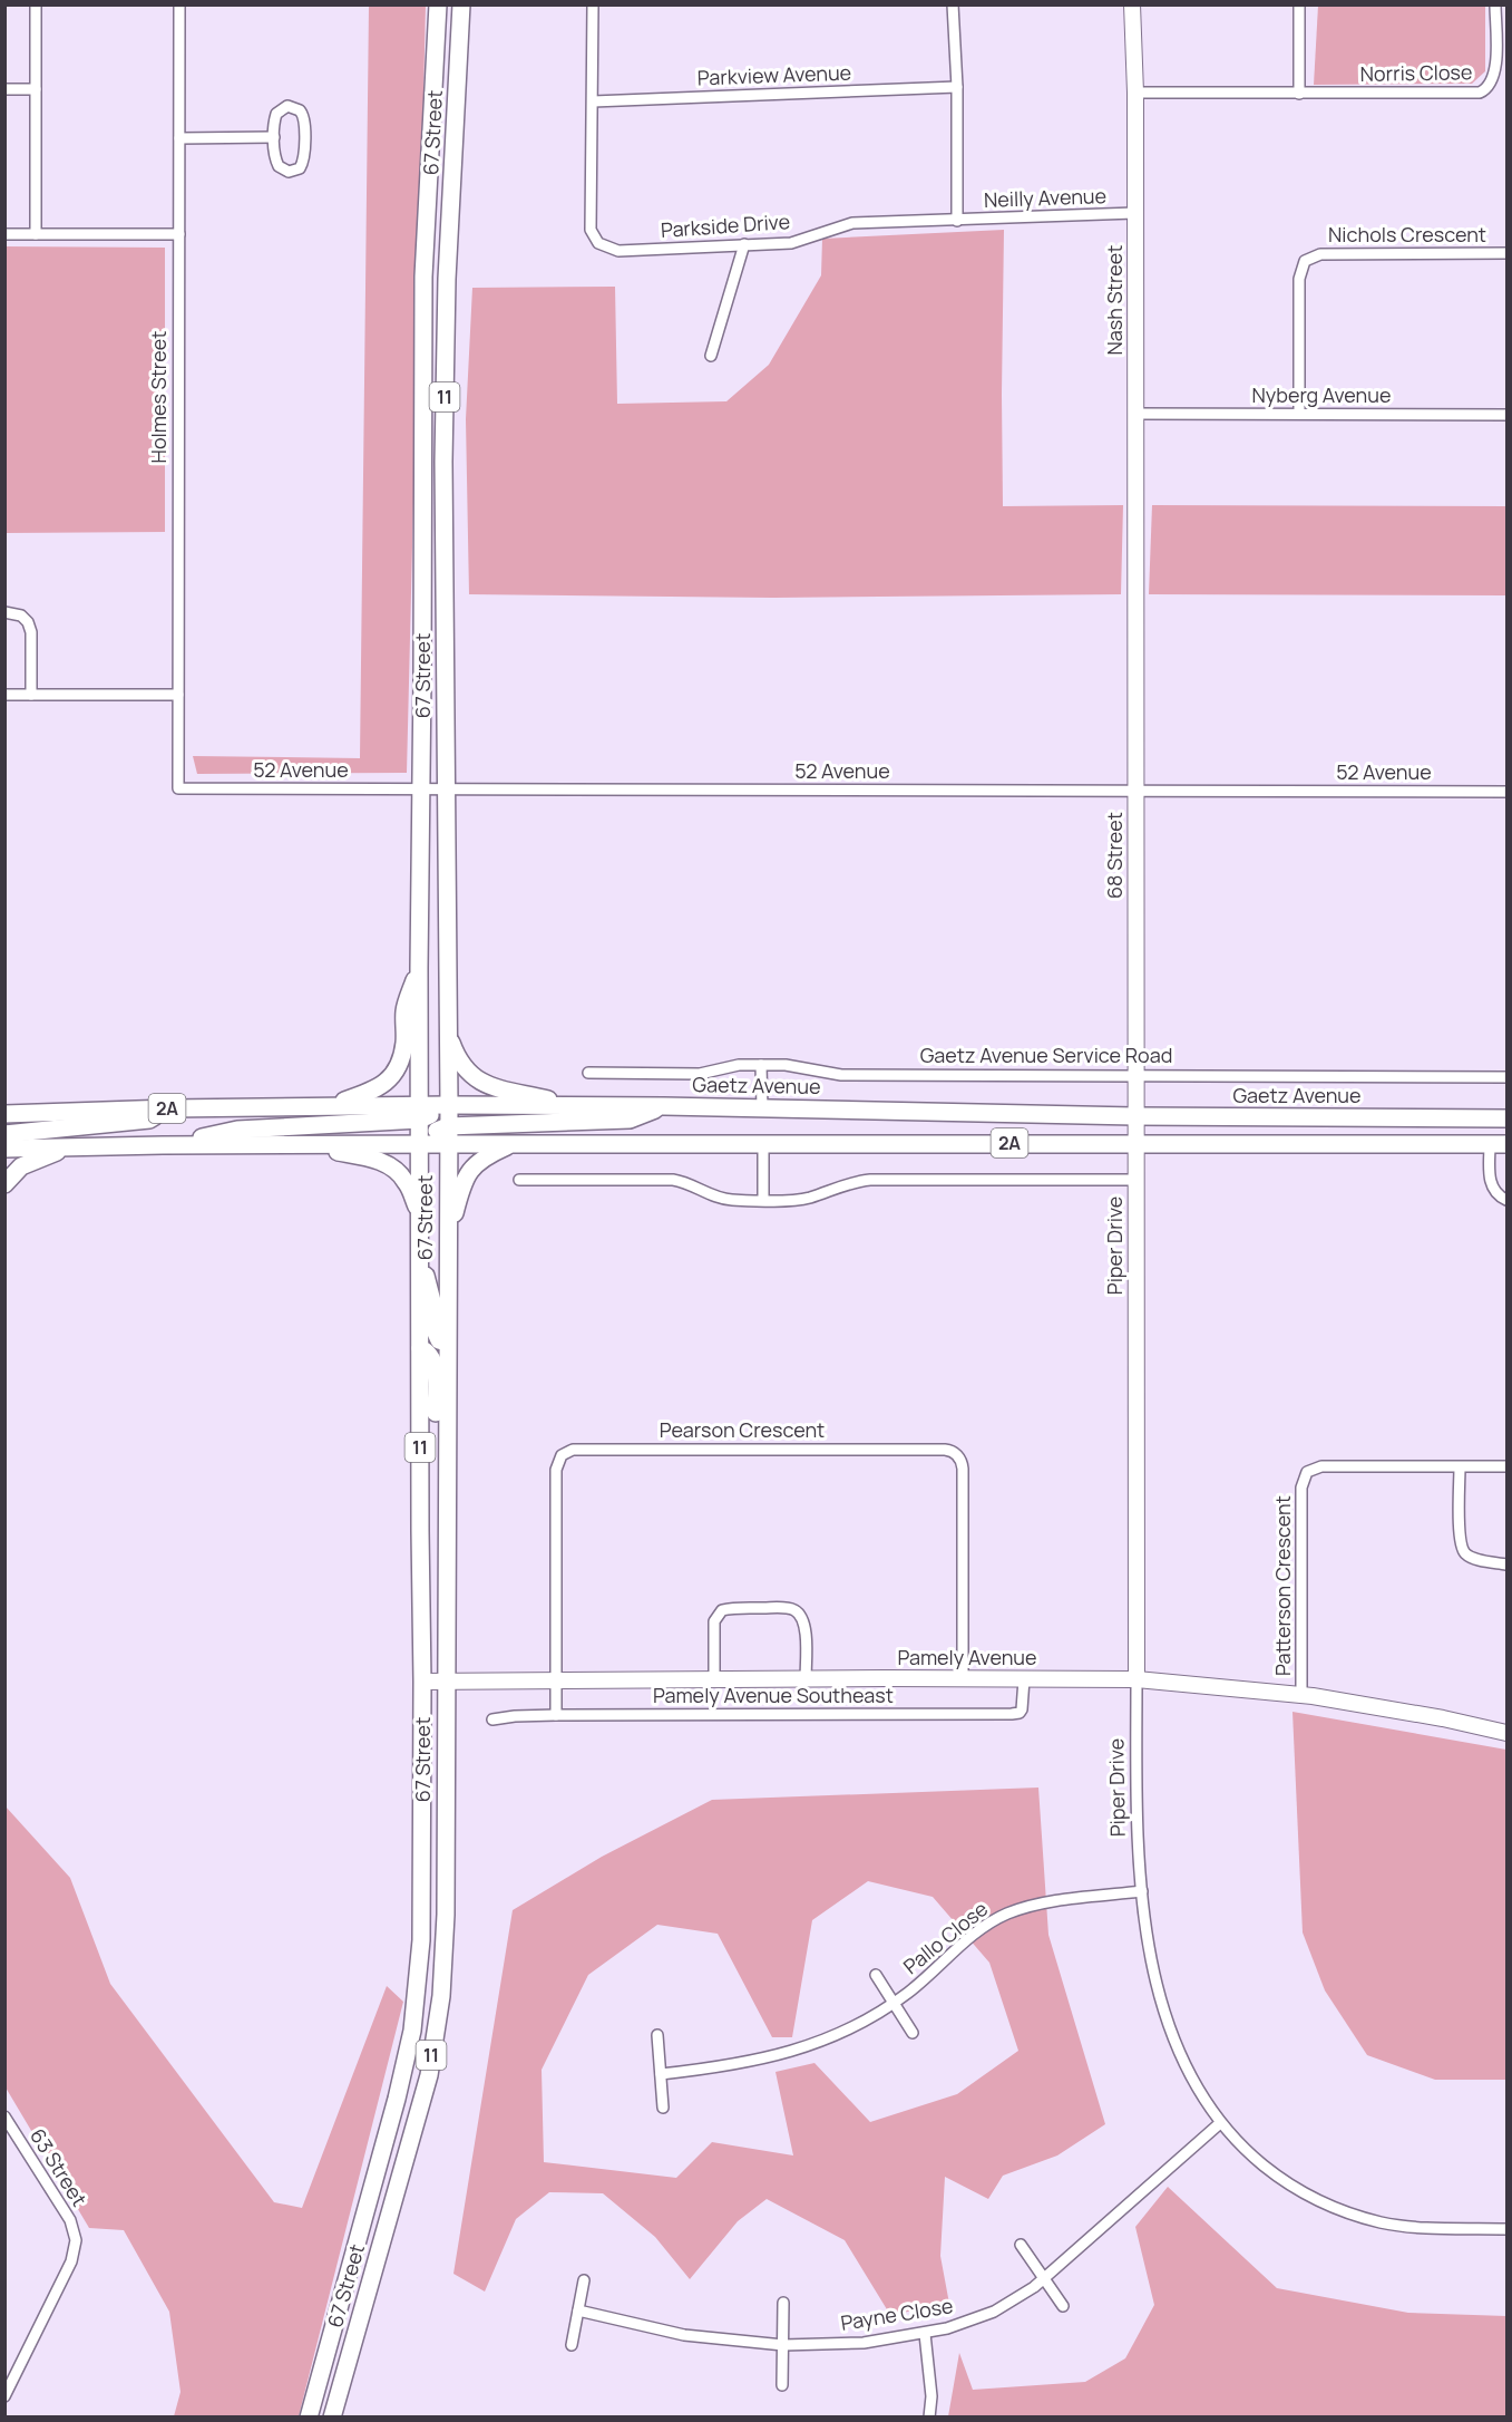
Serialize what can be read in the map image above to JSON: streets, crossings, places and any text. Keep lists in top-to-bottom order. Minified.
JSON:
{"streets":{"main road":["67 Street","11","Gaetz Avenue","2A"],"street":["Norris Close","Parkview Avenue","Neilly Avenue","Parkside Drive","Nichols Crescent","Nash Street","Nyberg Avenue","Holmes Street","52 Avenue","68 Street","Gaetz Avenue Service Road","Piper Drive","Pearson Crescent","Patterson Crescent","Pamely Avenue","Pamely Avenue Southeast","Pallo Close","63 Street","Payne Close"]},"crossings":[["Norris Close","Nash Street"],["Parkview Avenue","Parkside Drive"],["67 Street","52 Avenue"],["67 Street","Gaetz Avenue"],["67 Street","2A"],["67 Street","Pamely Avenue"],["Neilly Avenue","Parkside Drive"],["Neilly Avenue","Nash Street"],["Nichols Crescent","Nyberg Avenue"],["Nash Street","Nyberg Avenue"],["Nash Street","68 Street"],["Holmes Street","52 Avenue"],["52 Avenue","68 Street"],["68 Street","Gaetz Avenue Service Road"],["68 Street","Gaetz Avenue"],["68 Street","Piper Drive"],["Gaetz Avenue","Piper Drive"],["2A","Piper Drive"],["Piper Drive","Pamely Avenue"],["Piper Drive","Pallo Close"],["Piper Drive","Payne Close"],["Pearson Crescent","Pamely Avenue"],["Pearson Crescent","Pamely Avenue Southeast"],["Patterson Crescent","Pamely Avenue"],["Pamely Avenue","Pamely Avenue Southeast"]]}
